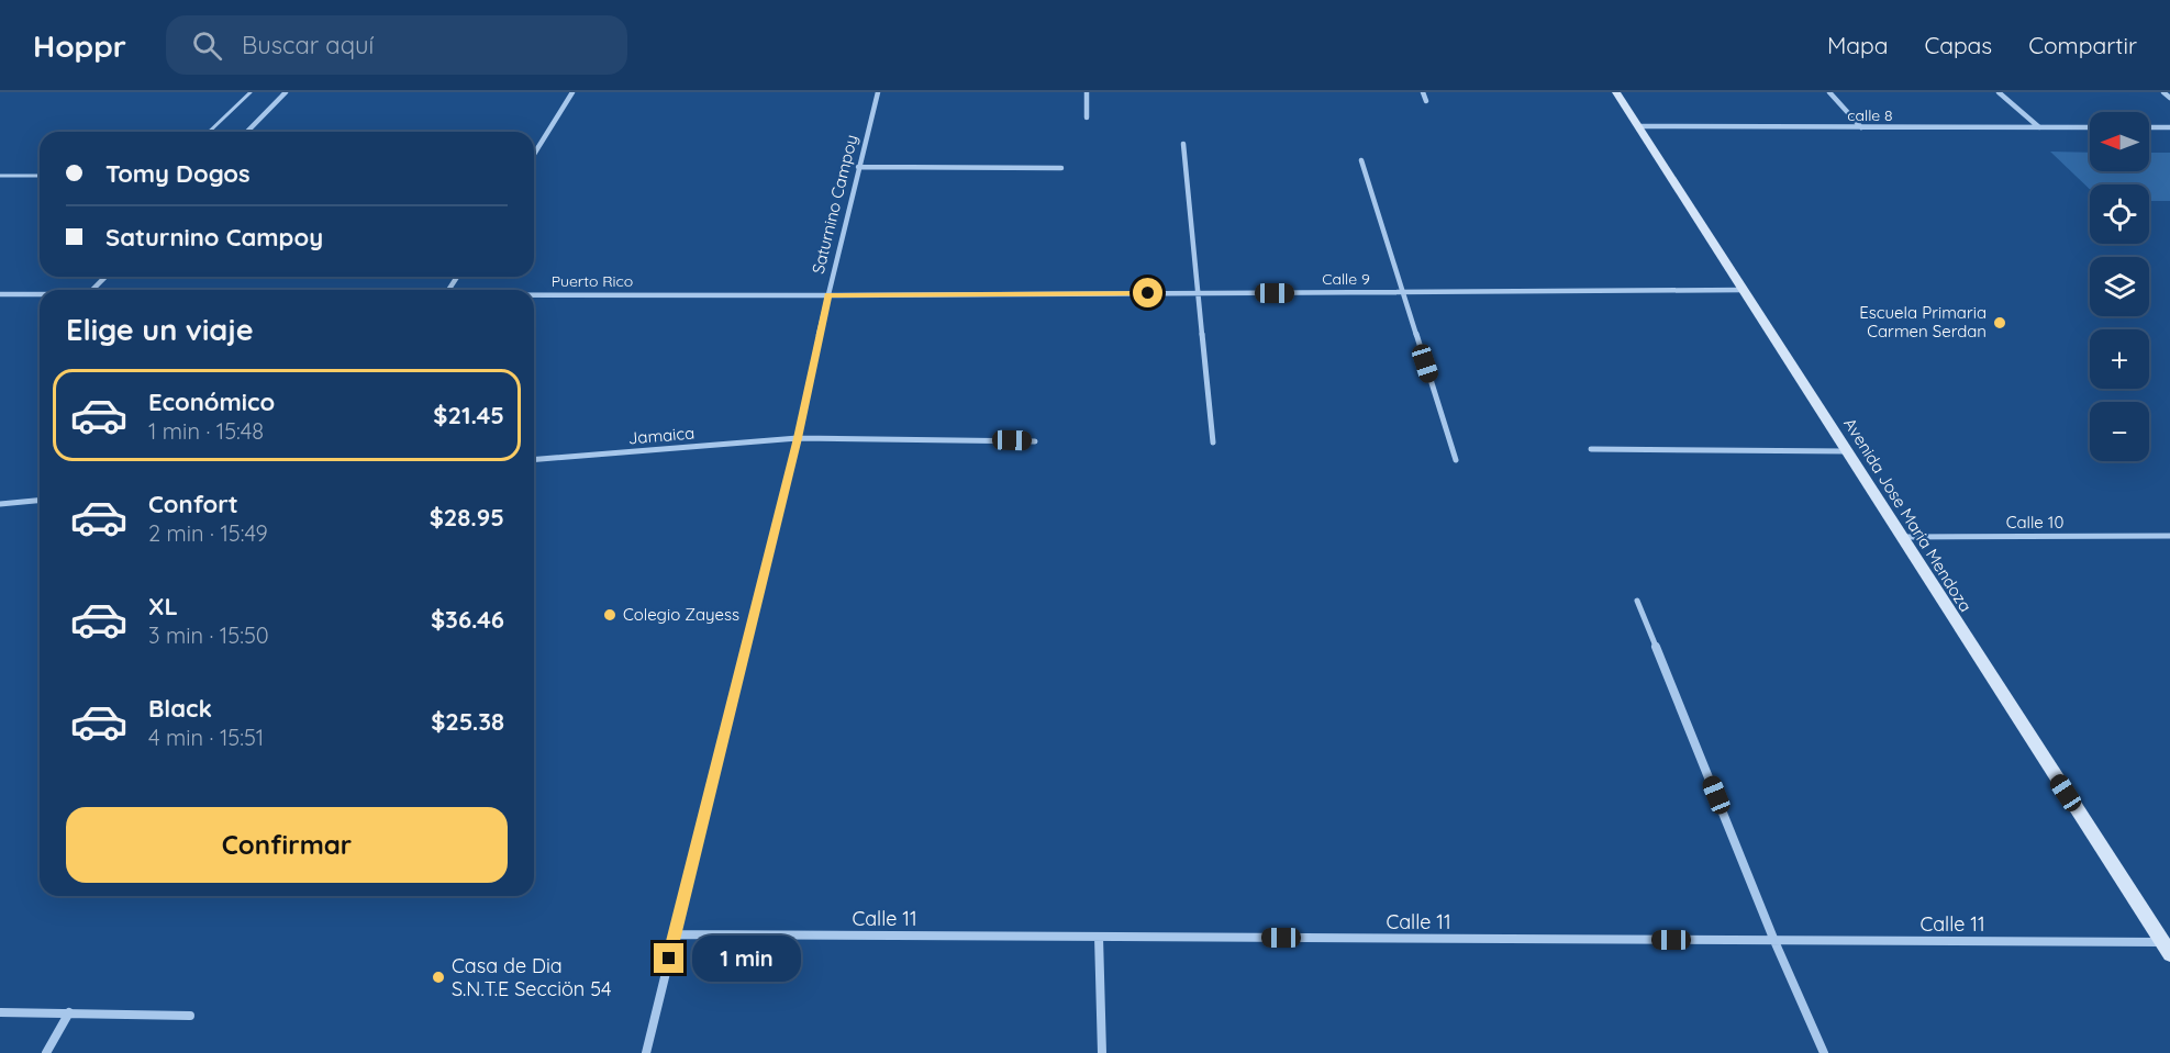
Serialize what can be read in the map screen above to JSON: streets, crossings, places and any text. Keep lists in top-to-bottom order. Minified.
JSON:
{"streets":{"street":["calle 8","Saturnino Campoy","Calle 9","Puerto Rico","Jamaica","Avenida Jose Maria Mendoza","Calle 10","Calle 11"]},"crossings":[["calle 8","Avenida Jose Maria Mendoza"],["Saturnino Campoy","Calle 9"],["Saturnino Campoy","Puerto Rico"],["Saturnino Campoy","Jamaica"],["Saturnino Campoy","Calle 11"],["Calle 9","Puerto Rico"],["Calle 9","Avenida Jose Maria Mendoza"],["Avenida Jose Maria Mendoza","Calle 10"],["Avenida Jose Maria Mendoza","Calle 11"]],"places":["Escuela Primaria Carmen Serdan","Colegio Zayess","Casa de Dia S.N.T.E Secciön 54"],"north":"left","page":{"header":"Hoppr","search":"Buscar aquí","nav":["Mapa","Capas","Compartir"],"map_buttons":["+","−"],"banner":["Tomy Dogos","Saturnino Campoy"],"heading":"Elige un viaje","list":[{"name":"Económico","note":"1 min · 15:48","value":"$21.45"},{"name":"Confort","note":"2 min · 15:49","value":"$28.95"},{"name":"XL","note":"3 min · 15:50","value":"$36.46"},{"name":"Black","note":"4 min · 15:51","value":"$25.38"}],"buttons":"Confirmar","bubble":"1 min"}}
